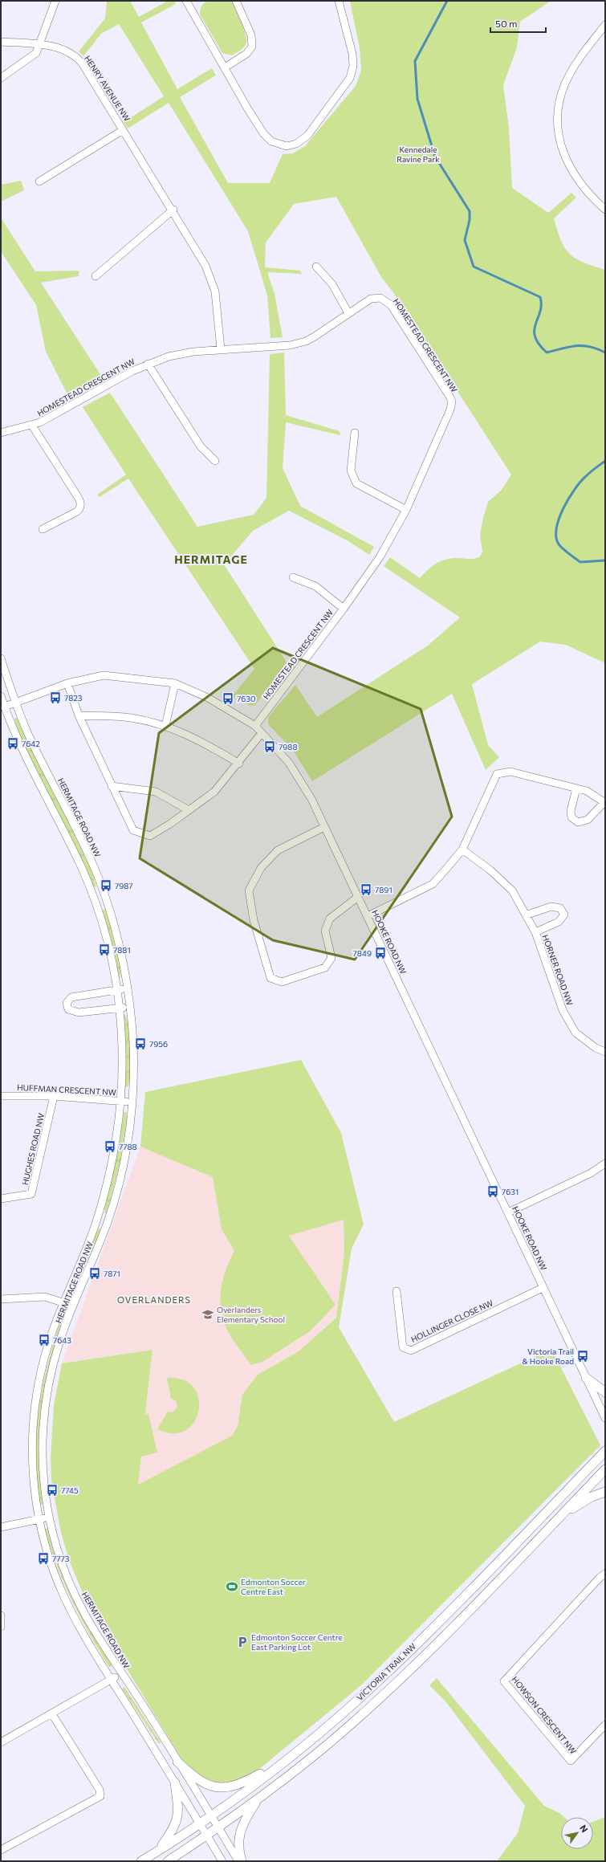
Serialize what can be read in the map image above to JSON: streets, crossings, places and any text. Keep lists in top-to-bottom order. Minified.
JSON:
{"streets":{"main road":["VICTORIA TRAIL NW"],"street":["HENRY AVENUE NW","HOMESTEAD CRESCENT NW","HERMITAGE ROAD NW","HOOKE ROAD NW","HORNER ROAD NW","HUFFMAN CRESCENT NW","HUGHES ROAD NW","HOLLINGER CLOSE NW","HOWSON CRESCENT NW"]},"crossings":[["HENRY AVENUE NW","HOMESTEAD CRESCENT NW"],["HOMESTEAD CRESCENT NW","HOOKE ROAD NW"],["HERMITAGE ROAD NW","HOOKE ROAD NW"],["HERMITAGE ROAD NW","HUFFMAN CRESCENT NW"],["HERMITAGE ROAD NW","VICTORIA TRAIL NW"],["HOOKE ROAD NW","HOLLINGER CLOSE NW"],["HUFFMAN CRESCENT NW","HUGHES ROAD NW"]],"districts":["HERMITAGE","OVERLANDERS"],"parks":["Kennedale Ravine Park"],"places":{"bus stop":["7823","7630","7642","7988","7987","7891","7881","7849","7956","7788","7631","7871","7643","Victoria Trail & Hooke Road","7745","7773"],"school or university":["Overlanders Elementary School"],"sports":["Edmonton Soccer Centre East"],"parking":["Edmonton Soccer Centre East Parking Lot"]},"scale_bar":"50 m","north":"top right"}
